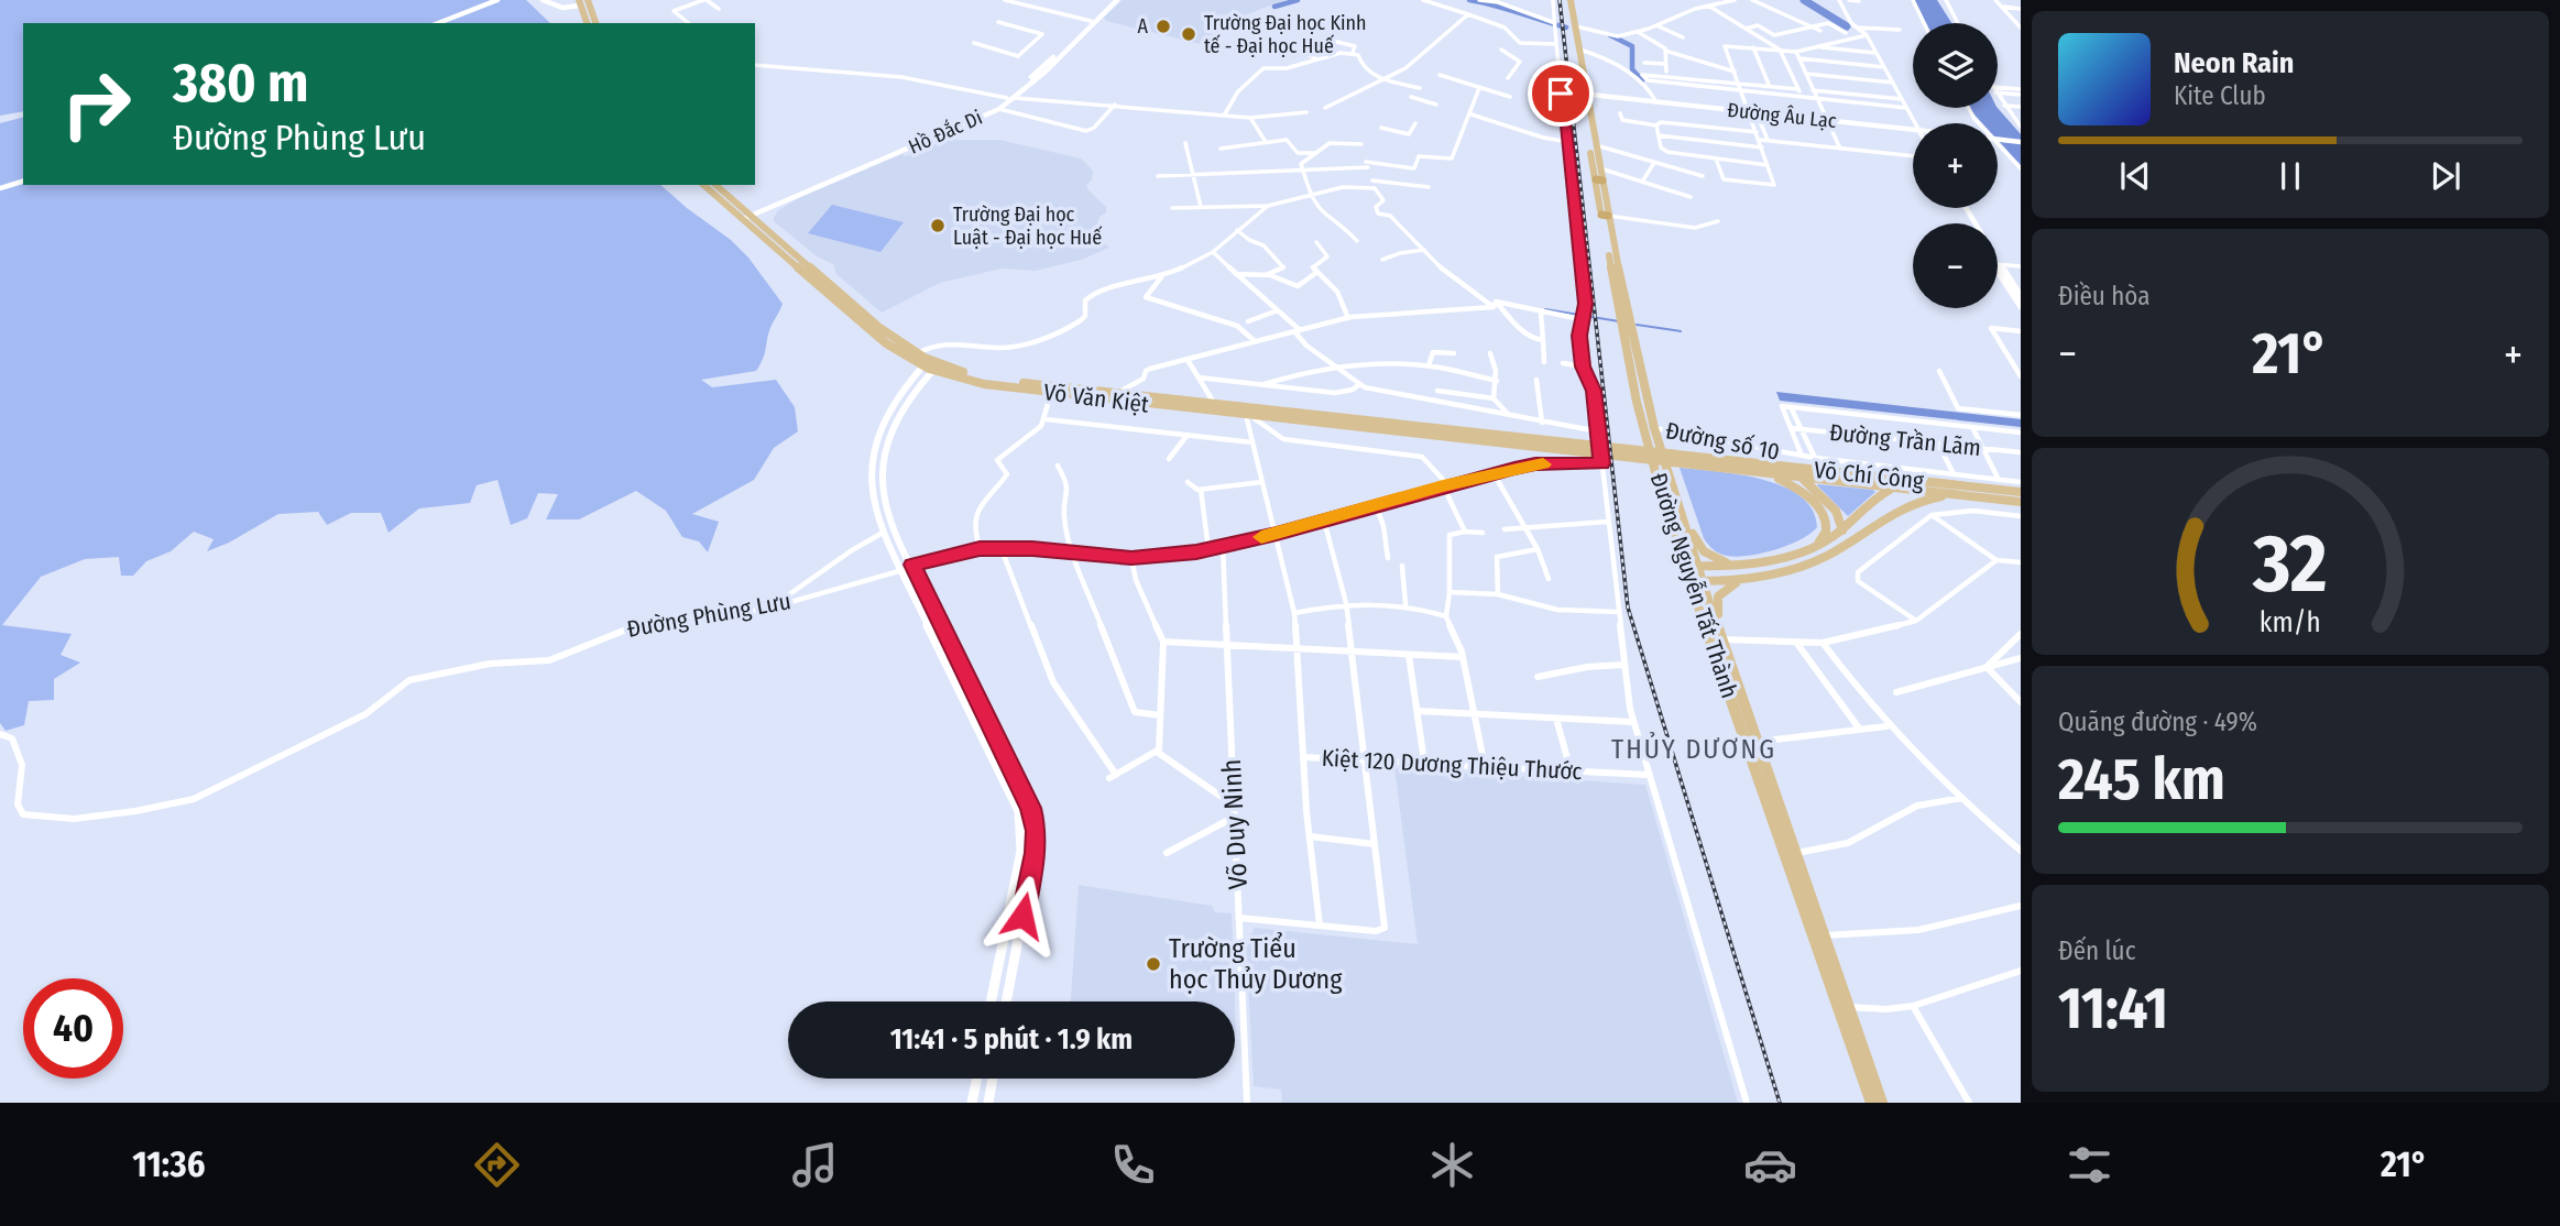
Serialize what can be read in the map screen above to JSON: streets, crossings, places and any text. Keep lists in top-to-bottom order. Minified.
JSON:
{"streets":{"main road":["Võ Văn Kiệt","Võ Chí Công","Đường Nguyễn Tất Thành"],"street":["Đường Âu Lạc","Hồ Đắc Di","Đường Trần Lãm","Đường số 10","Đường Phùng Lưu","Kiệt 120 Dương Thiệu Thước","Võ Duy Ninh"]},"crossings":[["Hồ Đắc Di","Võ Văn Kiệt"],["Võ Văn Kiệt","Võ Chí Công"],["Đường số 10","Đường Nguyễn Tất Thành"],["Đường Phùng Lưu","Võ Duy Ninh"]],"districts":["THỦY DƯƠNG"],"places":["A","Trường Đại học Kinh tế - Đại học Huế","Trường Đại học Luật - Đại học Huế","Trường Tiểu học Thủy Dương"],"page":{"map_buttons":["+","−"],"turn":["380 m","Đường Phùng Lưu"],"song":["Neon Rain","Kite Club"],"tile":["Điều hòa",["Quãng đường · 49%","245 km"],["Đến lúc","11:41"]],"heat":["−","21°","+"],"limit":"40","trip":"11:41 · 5 phút · 1.9 km","tabs":["11:36","21°"],"gauge":["32","km/h"]}}
